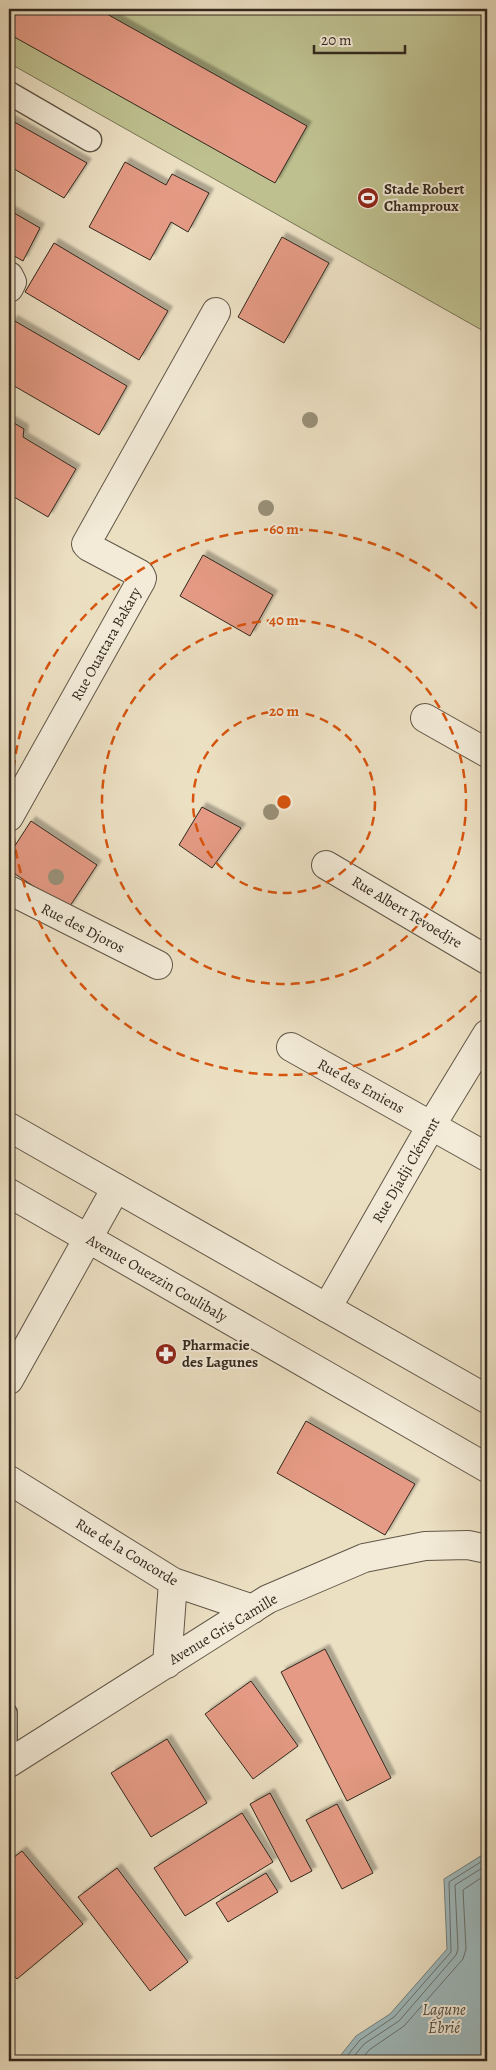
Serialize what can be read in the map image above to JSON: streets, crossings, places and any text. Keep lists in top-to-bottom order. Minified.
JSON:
{"streets":{"street":["Rue Ouattara Bakary","Rue Albert Tevoedjre","Rue des Djoros","Rue des Emiens","Rue Djadji Clément","Avenue Ouezzin Coulibaly","Rue de la Concorde","Avenue Gris Camille"]},"crossings":[["Rue des Emiens","Rue Djadji Clément"],["Rue de la Concorde","Avenue Gris Camille"]],"water":["Lagune Ébrié"],"places":{"sports":["Stade Robert Champroux"],"pharmacy":["Pharmacie des Lagunes"]},"scale_bar":"20 m","rings":["60 m","40 m","20 m"]}
